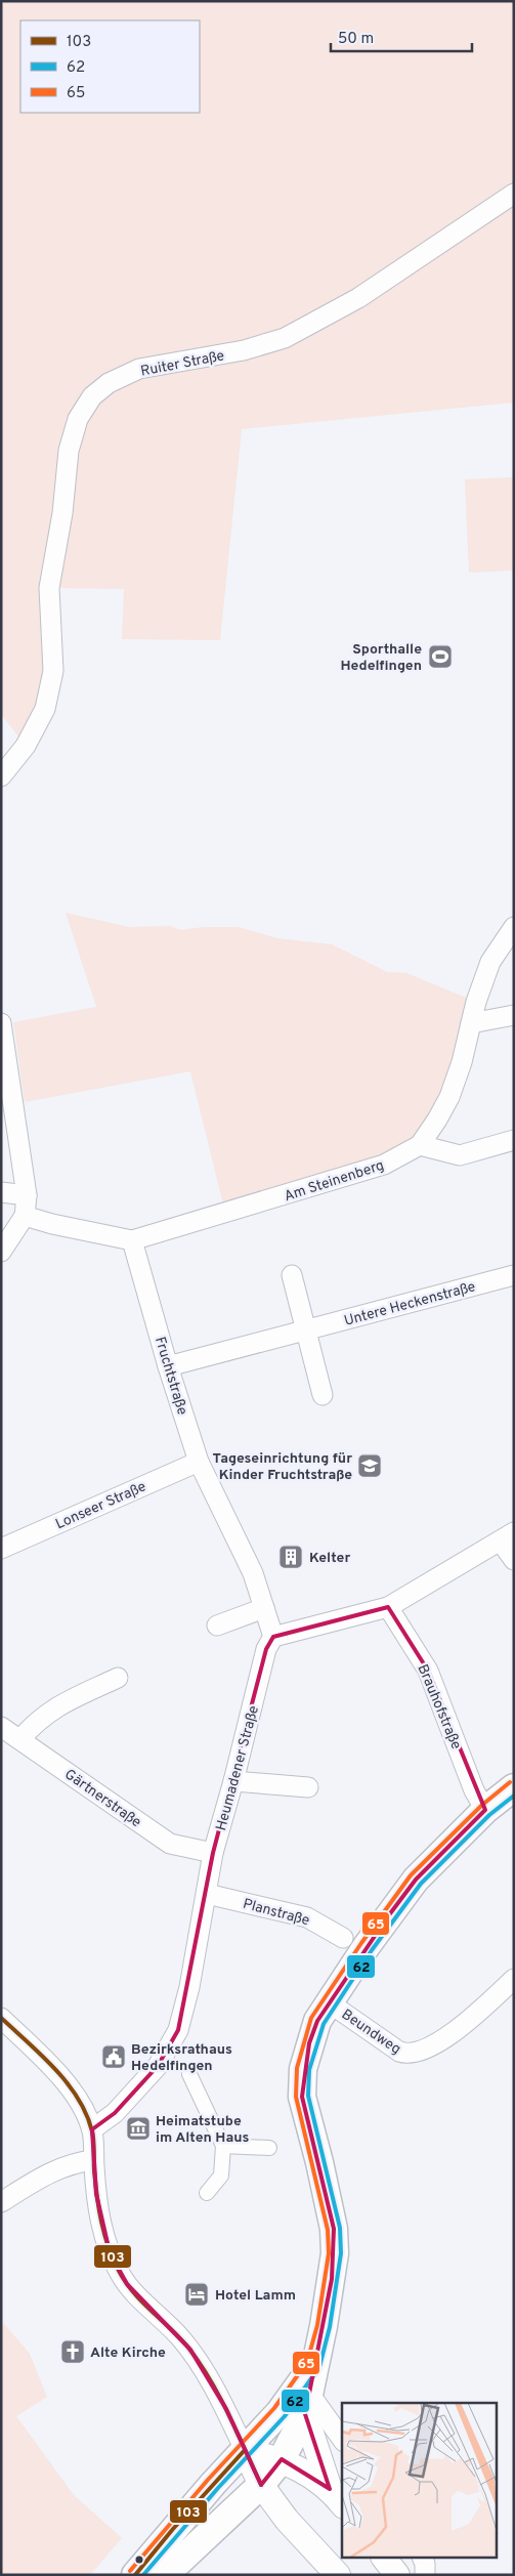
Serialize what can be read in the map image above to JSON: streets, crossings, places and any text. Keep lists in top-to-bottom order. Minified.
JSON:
{"streets":{"street":["Ruiter Straße","Am Steinenberg","Untere Heckenstraße","Fruchtstraße","Lonseer Straße","Brauhofstraße","Heumadener Straße","Gärtnerstraße","Planstraße","Beundweg"]},"crossings":[["Am Steinenberg","Fruchtstraße"],["Untere Heckenstraße","Fruchtstraße"],["Fruchtstraße","Lonseer Straße"],["Fruchtstraße","Heumadener Straße"],["Heumadener Straße","Gärtnerstraße"],["Heumadener Straße","Planstraße"]],"places":{"sports":["Sporthalle Hedelfingen"],"school or university":["Tageseinrichtung für Kinder Fruchtstraße"],"building":["Kelter"],"public building":["Bezirksrathaus Hedelfingen"],"museum":["Heimatstube im Alten Haus"],"hotel":["Hotel Lamm"],"church":["Alte Kirche"]},"lines":["transit line 65","transit line 62","transit line 103"],"legend":["103","62","65"],"scale_bar":"50 m"}
